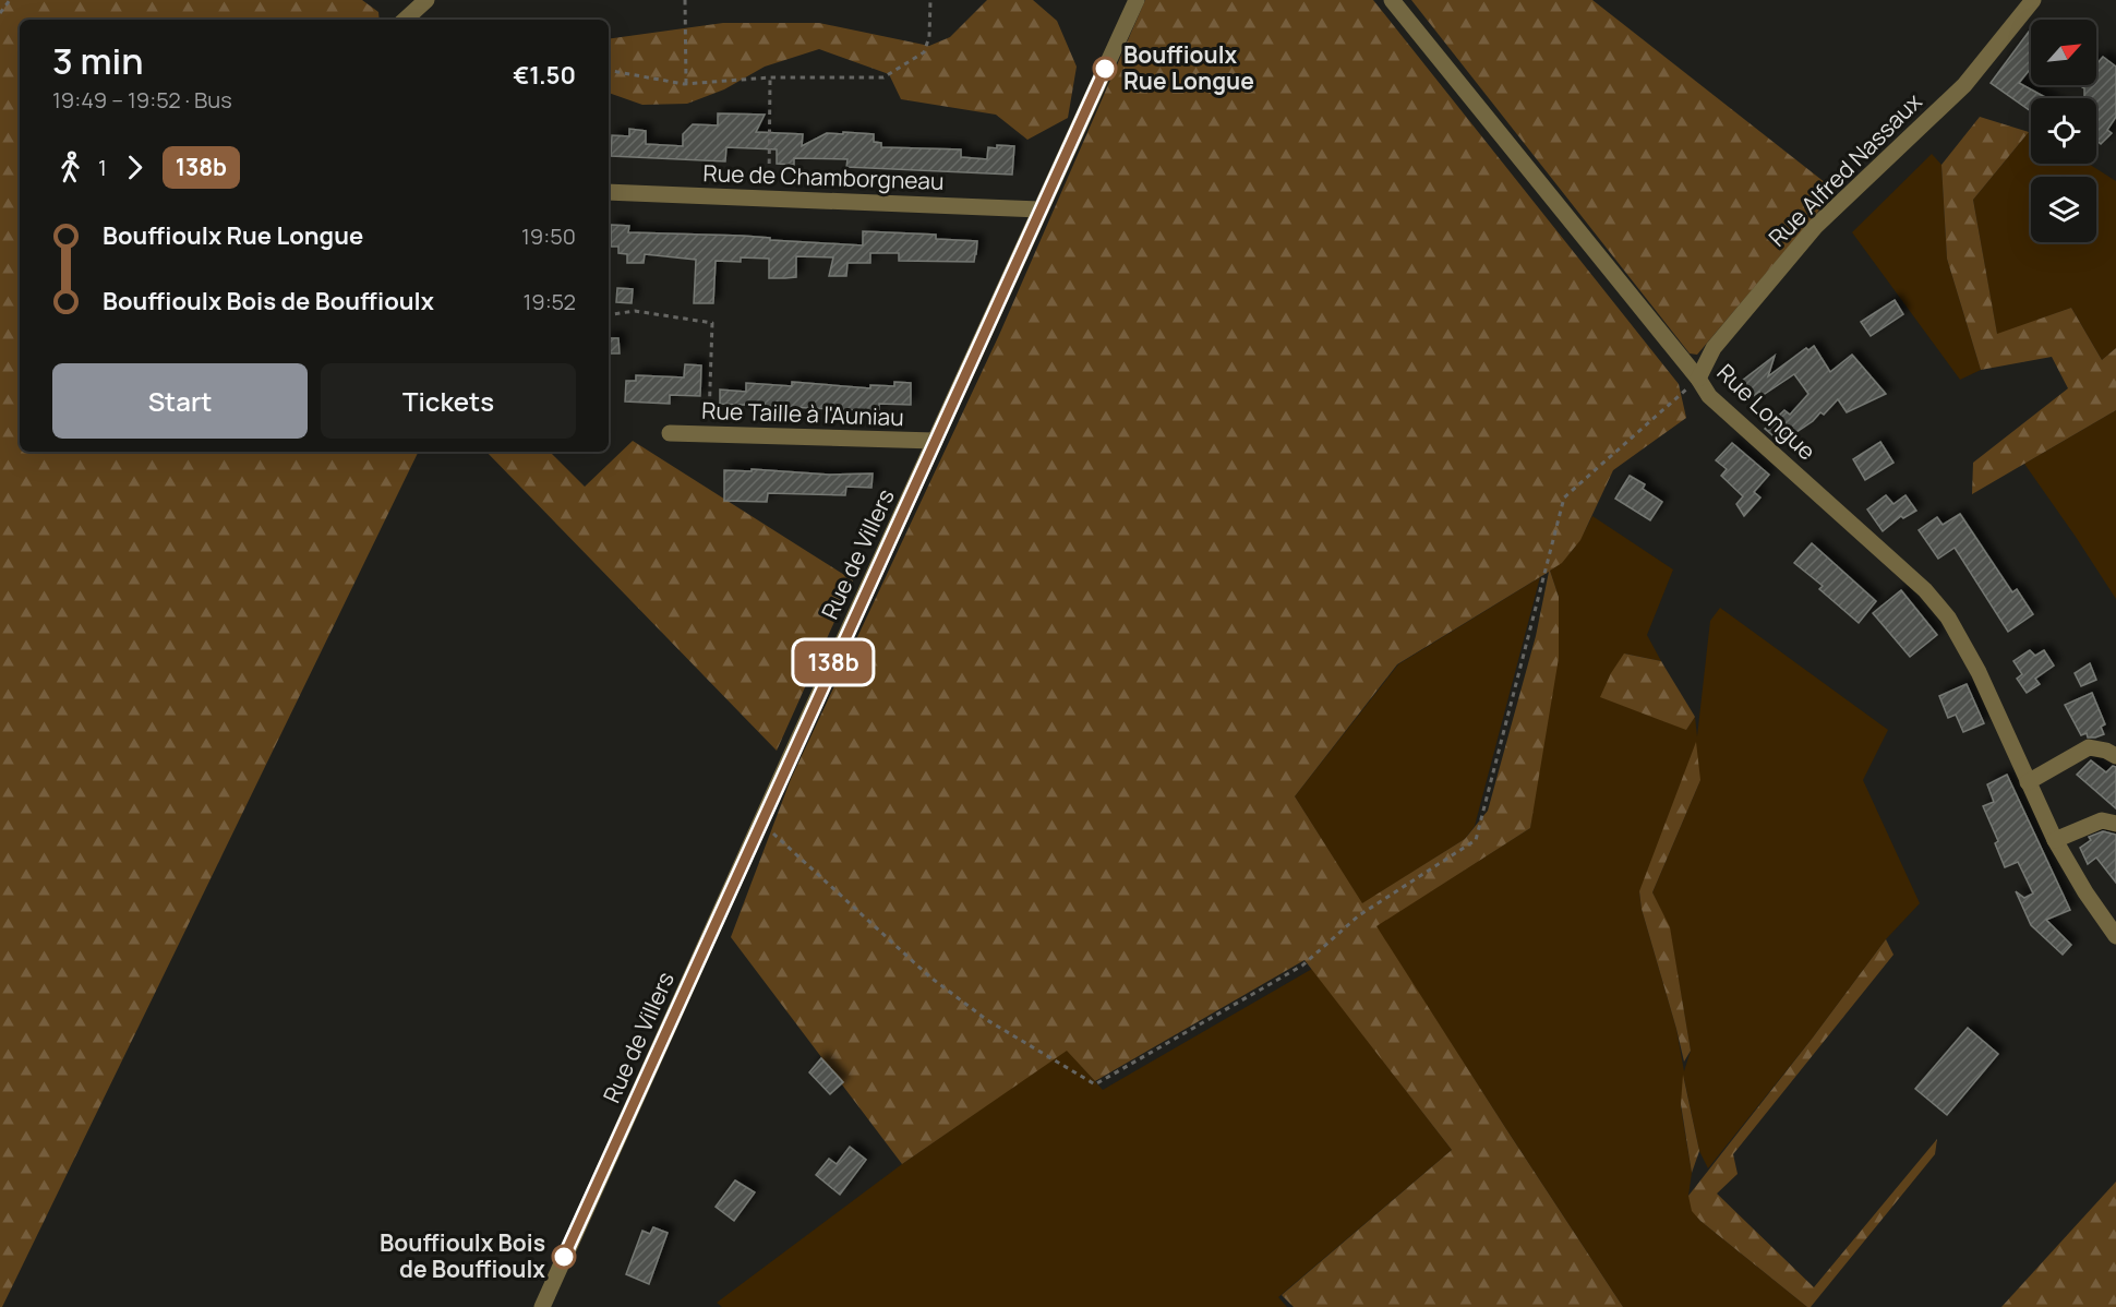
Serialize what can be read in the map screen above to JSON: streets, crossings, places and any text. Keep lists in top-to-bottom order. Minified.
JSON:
{"streets":{"street":["Rue Alfred Nassaux","Rue de Chamborgneau","Rue Longue","Rue Taille à l'Auniau","Rue de Villers"]},"crossings":[["Rue Alfred Nassaux","Rue Longue"],["Rue de Chamborgneau","Rue de Villers"],["Rue Taille à l'Auniau","Rue de Villers"]],"places":["Bouffioulx Rue Longue","Bouffioulx Bois de Bouffioulx"],"lines":["bus line 138b"],"north":"top right","page":{"on_map":"138b","heading":["3 min","19:49 – 19:52 · Bus","€1.50"],"legs":["1","138b"],"list":[{"name":"Bouffioulx Rue Longue","value":"19:50"},{"name":"Bouffioulx Bois de Bouffioulx","value":"19:52"}],"buttons":["Start","Tickets"]}}
